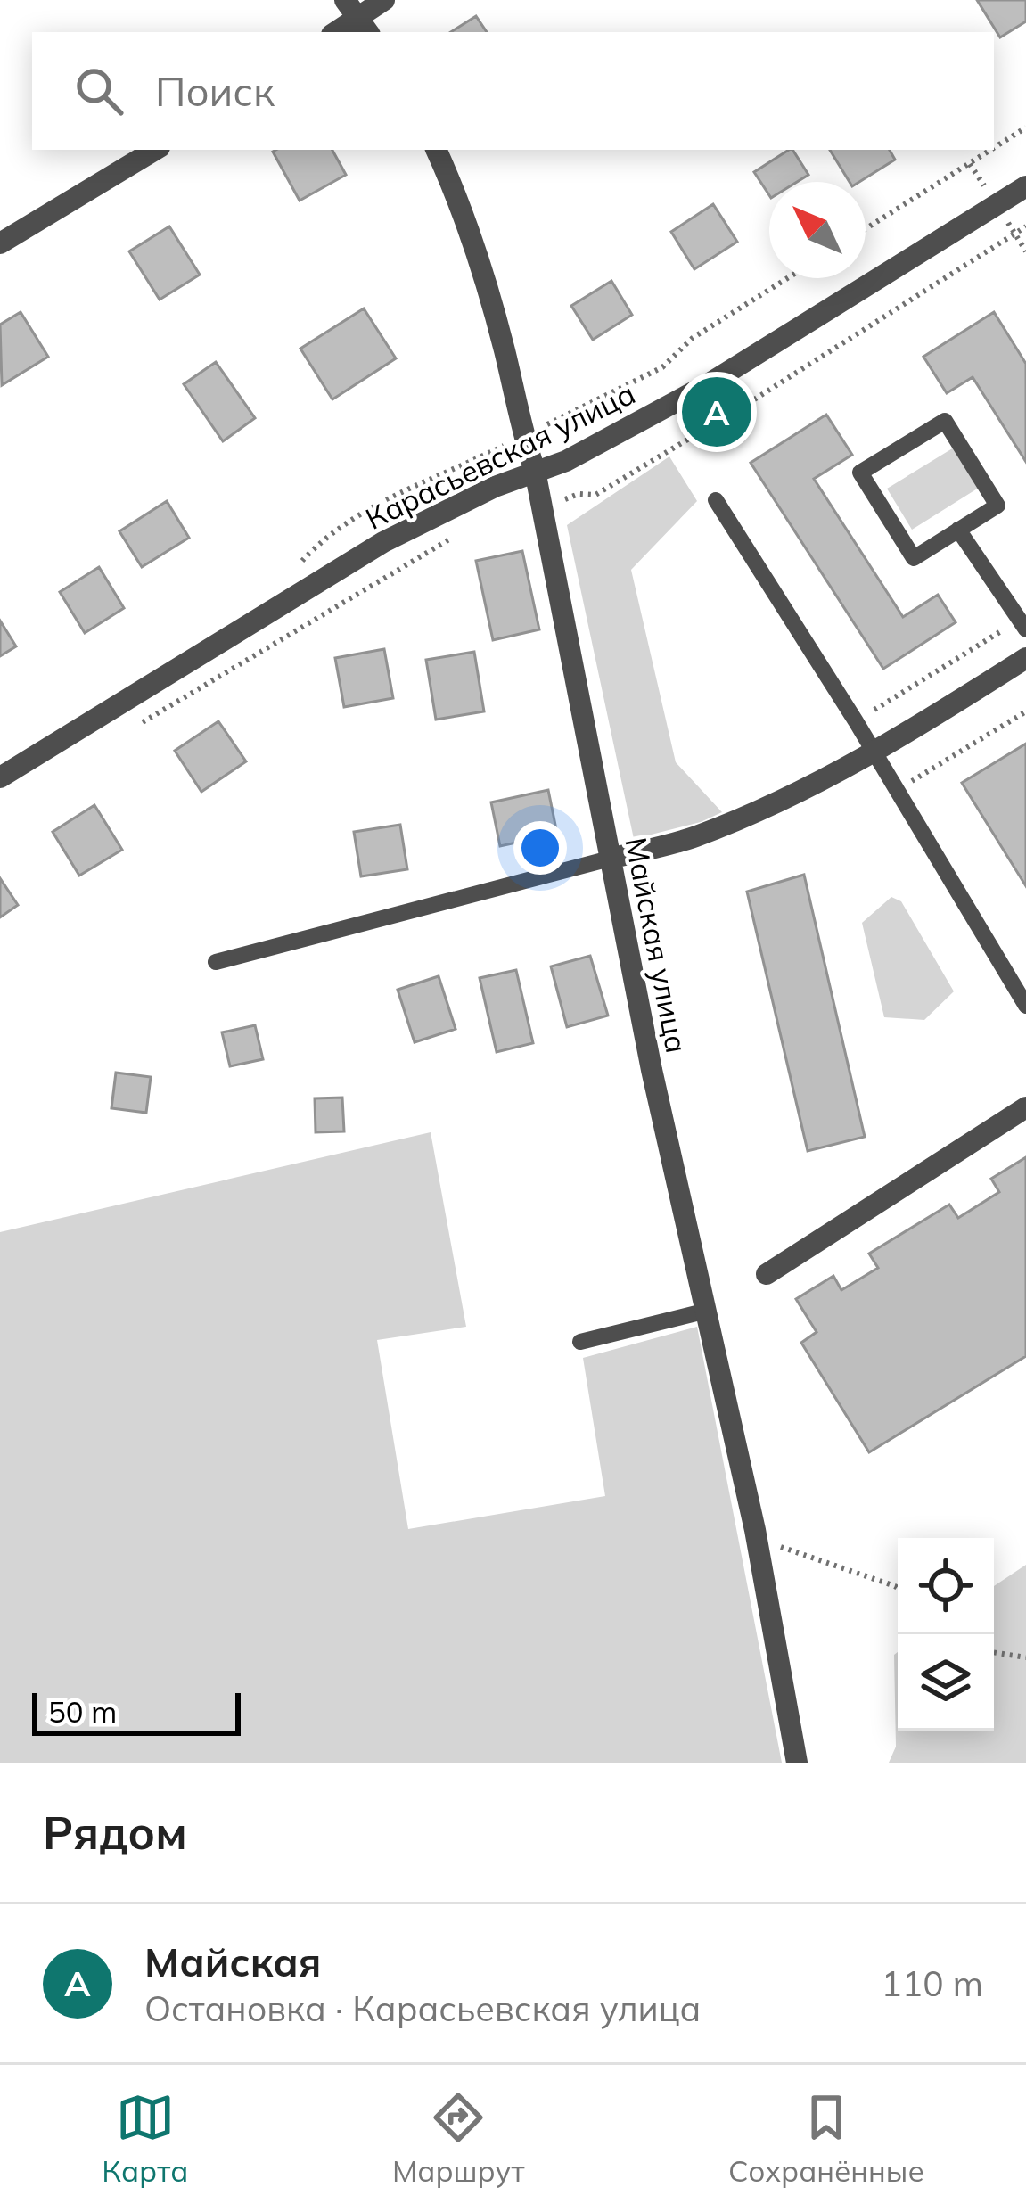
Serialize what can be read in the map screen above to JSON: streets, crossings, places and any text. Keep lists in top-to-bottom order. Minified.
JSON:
{"streets":{"street":["Карасьевская улица","Майская улица"]},"crossings":[["Карасьевская улица","Майская улица"]],"scale_bar":"50 m","north":"top left","page":{"search":"Поиск","pins":"A","scale":"50 m","heading":"Рядом","list":[{"mark":"A","name":"Майская","note":"Остановка · Карасьевская улица","value":"110 m"}],"nav":["Карта","Маршрут","Сохранённые"]}}
